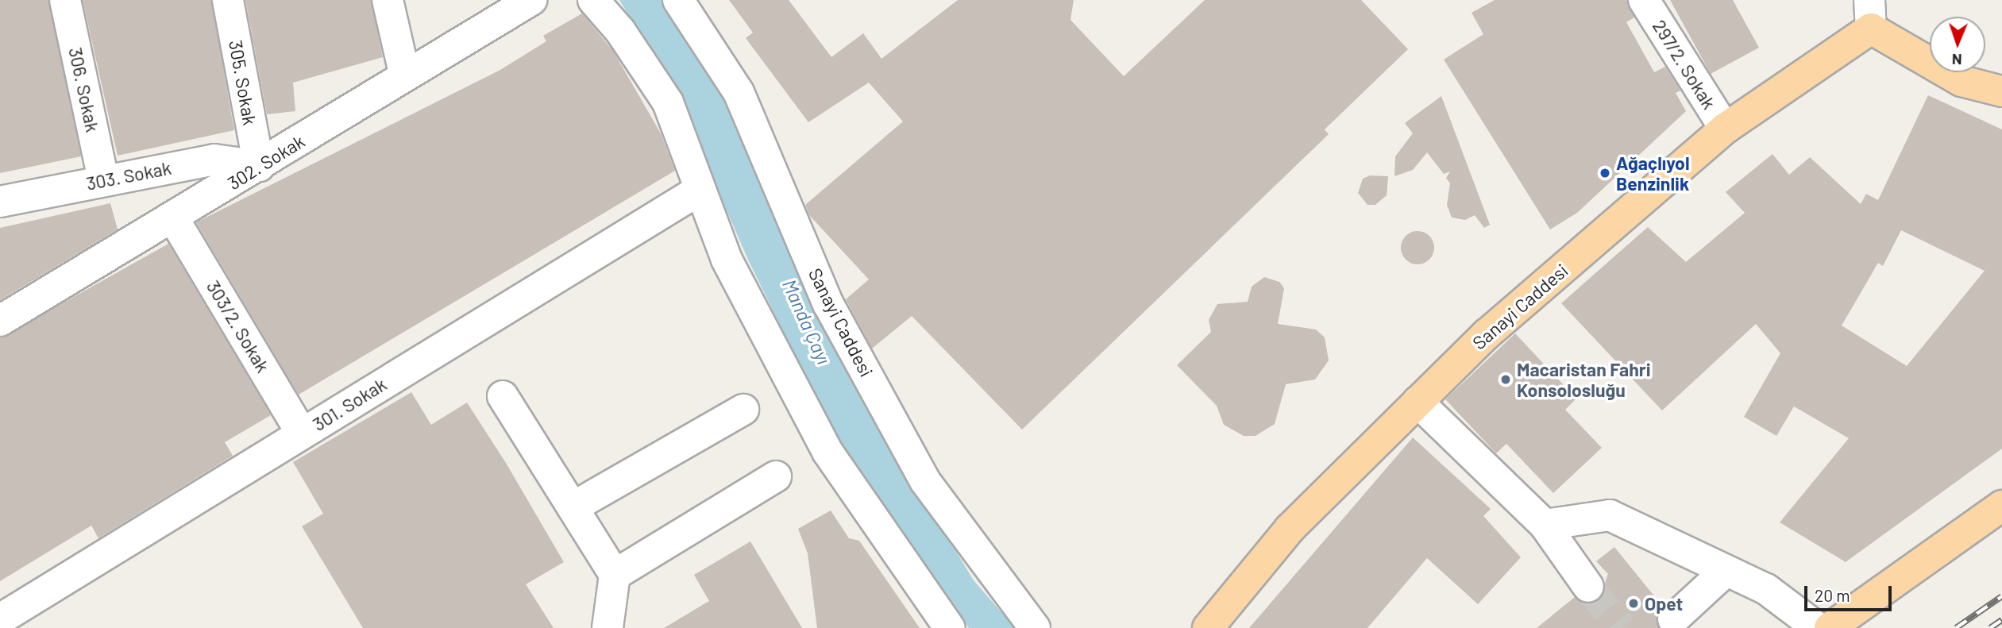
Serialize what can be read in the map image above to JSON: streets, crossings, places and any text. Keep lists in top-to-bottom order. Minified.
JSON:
{"streets":{"main road":["Sanayi Caddesi"],"street":["297/2. Sokak","305. Sokak","306. Sokak","302. Sokak","303. Sokak","303/2. Sokak","301. Sokak"]},"crossings":[["297/2. Sokak","Sanayi Caddesi"],["305. Sokak","302. Sokak"],["305. Sokak","303. Sokak"],["306. Sokak","303. Sokak"],["302. Sokak","303. Sokak"],["302. Sokak","303/2. Sokak"],["303/2. Sokak","301. Sokak"]],"water":["Manda Çayı"],"places":["Ağaçlıyol Benzinlik","Macaristan Fahri Konsolosluğu","Opet"],"scale_bar":"20 m","north":"bottom"}
